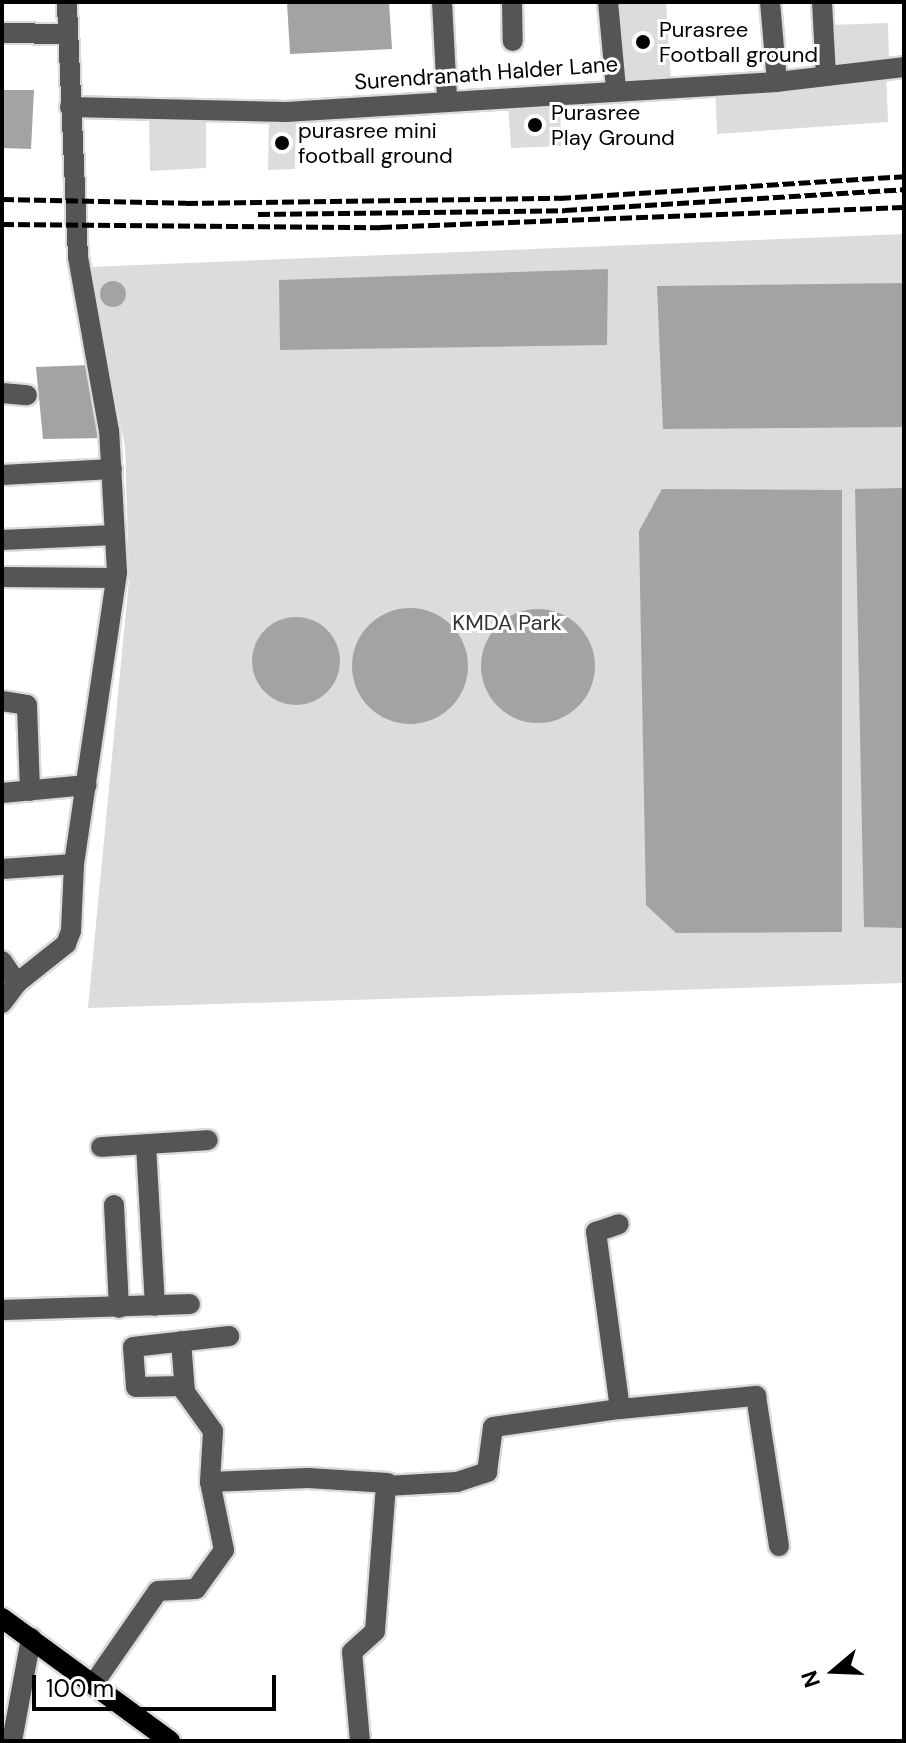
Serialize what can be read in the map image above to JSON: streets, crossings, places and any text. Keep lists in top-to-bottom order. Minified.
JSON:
{"streets":{"street":["Surendranath Halder Lane"]},"parks":["KMDA Park"],"places":["Purasree Football ground","Purasree Play Ground","purasree mini football ground"],"scale_bar":"100 m","north":"left"}
